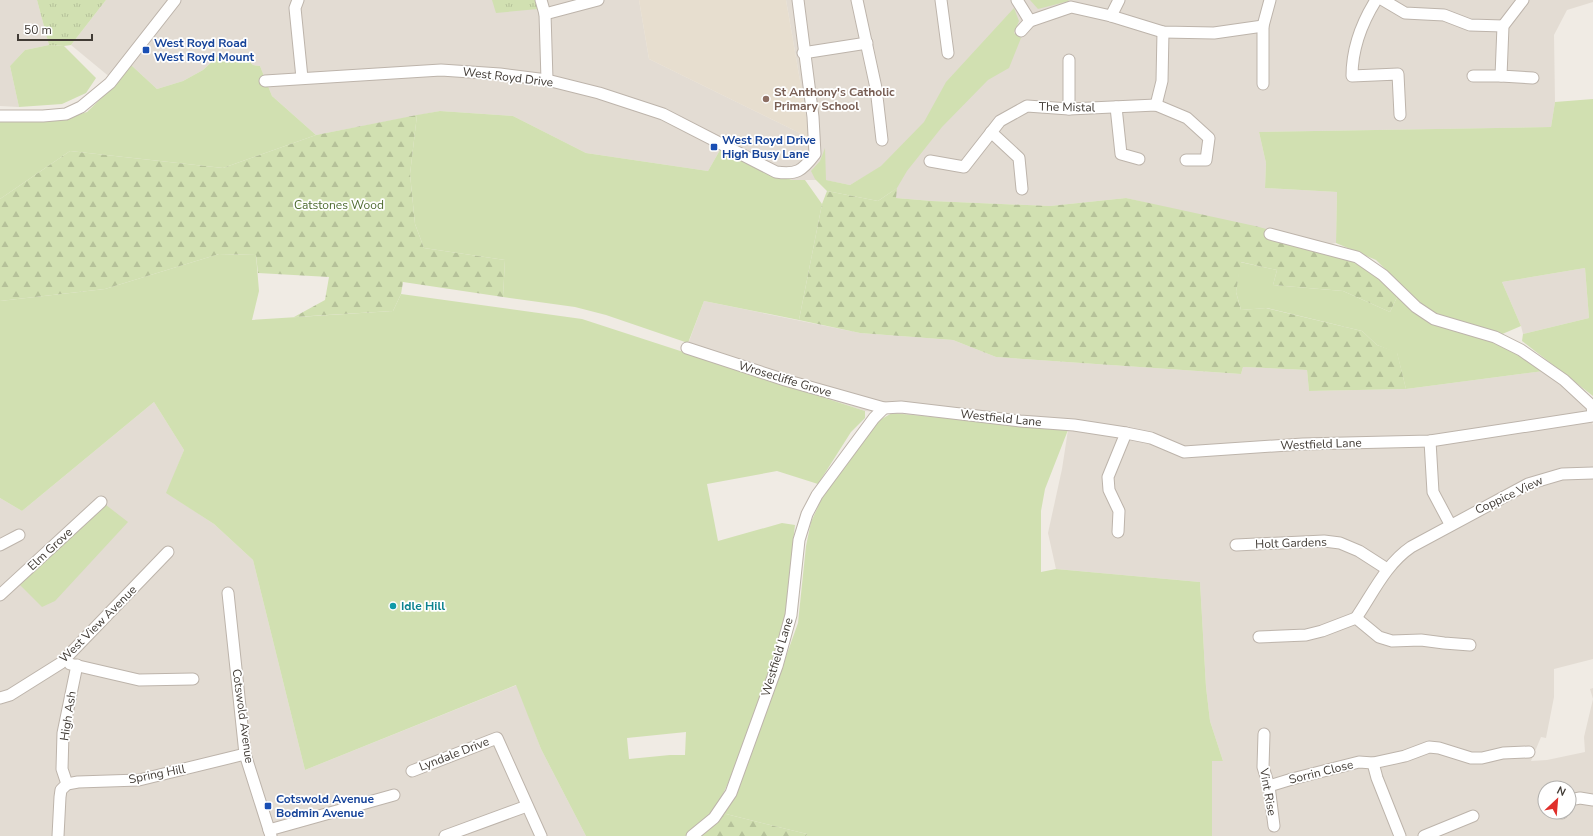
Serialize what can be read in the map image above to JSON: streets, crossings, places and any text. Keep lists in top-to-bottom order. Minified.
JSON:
{"streets":{"street":["West Royd Drive","The Mistal","Wrosecliffe Grove","Westfield Lane","Coppice View","Holt Gardens","Elm Grove","West View Avenue","High Ash","Cotswold Avenue","Lyndale Drive","Sorrin Close","Spring Hill","Vint Rise"]},"crossings":[["Wrosecliffe Grove","Westfield Lane"],["Coppice View","Holt Gardens"],["High Ash","Spring Hill"],["Cotswold Avenue","Spring Hill"],["Sorrin Close","Vint Rise"]],"parks":["Catstones Wood"],"places":{"transit":["West Royd Road West Royd Mount","West Royd Drive High Busy Lane","Cotswold Avenue Bodmin Avenue"],"other":["St Anthony's Catholic Primary School","Idle Hill"]},"scale_bar":"50 m","north":"top right"}
